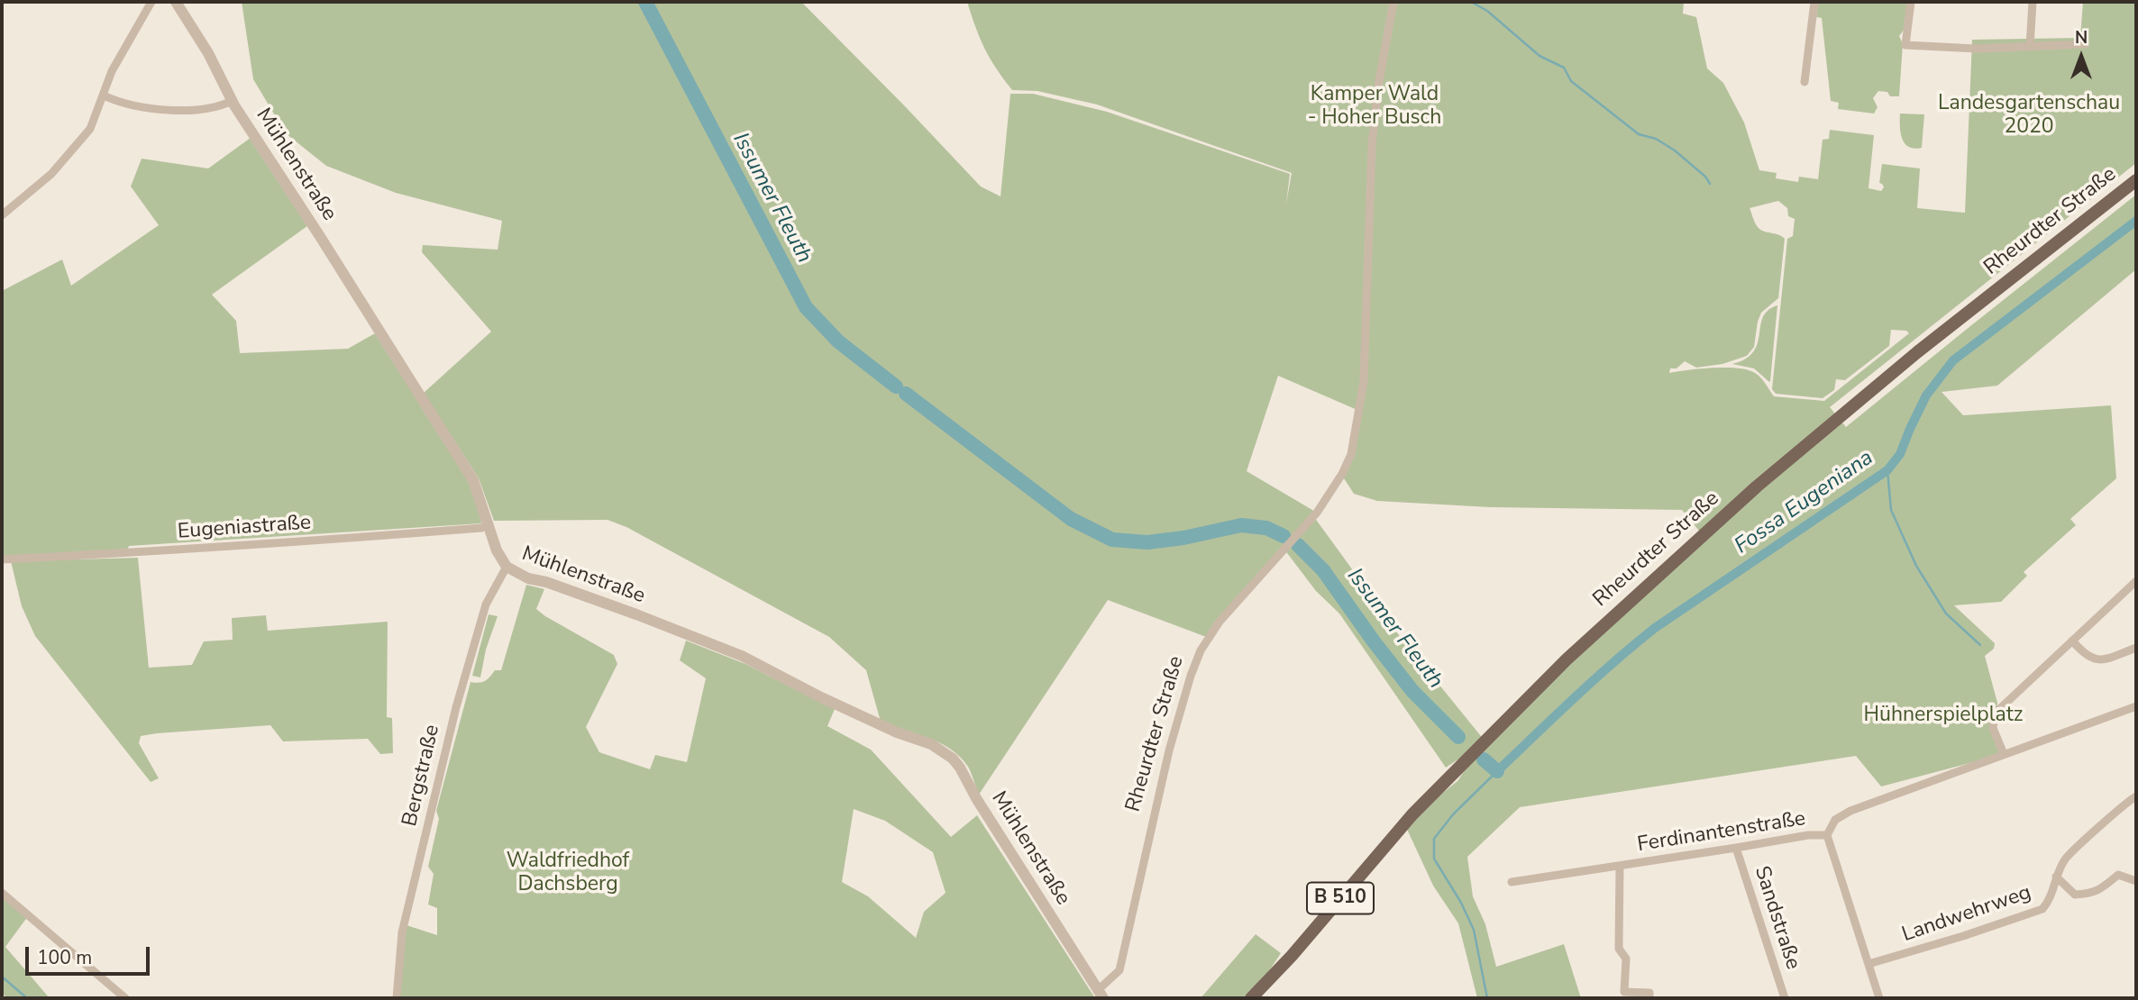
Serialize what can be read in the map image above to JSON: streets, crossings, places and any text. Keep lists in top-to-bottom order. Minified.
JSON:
{"streets":{"main road":["Rheurdter Straße","B 510"],"street":["Mühlenstraße","Eugeniastraße","Bergstraße","Ferdinantenstraße","Landwehrweg","Sandstraße"]},"crossings":[["Mühlenstraße","Rheurdter Straße"],["Mühlenstraße","Eugeniastraße"],["Mühlenstraße","Bergstraße"],["Ferdinantenstraße","Sandstraße"]],"water":["Issumer Fleuth","Fossa Eugeniana"],"parks":["Kamper Wald - Hoher Busch","Landesgartenschau 2020","Hühnerspielplatz","Waldfriedhof Dachsberg"],"scale_bar":"100 m","north":"top"}
